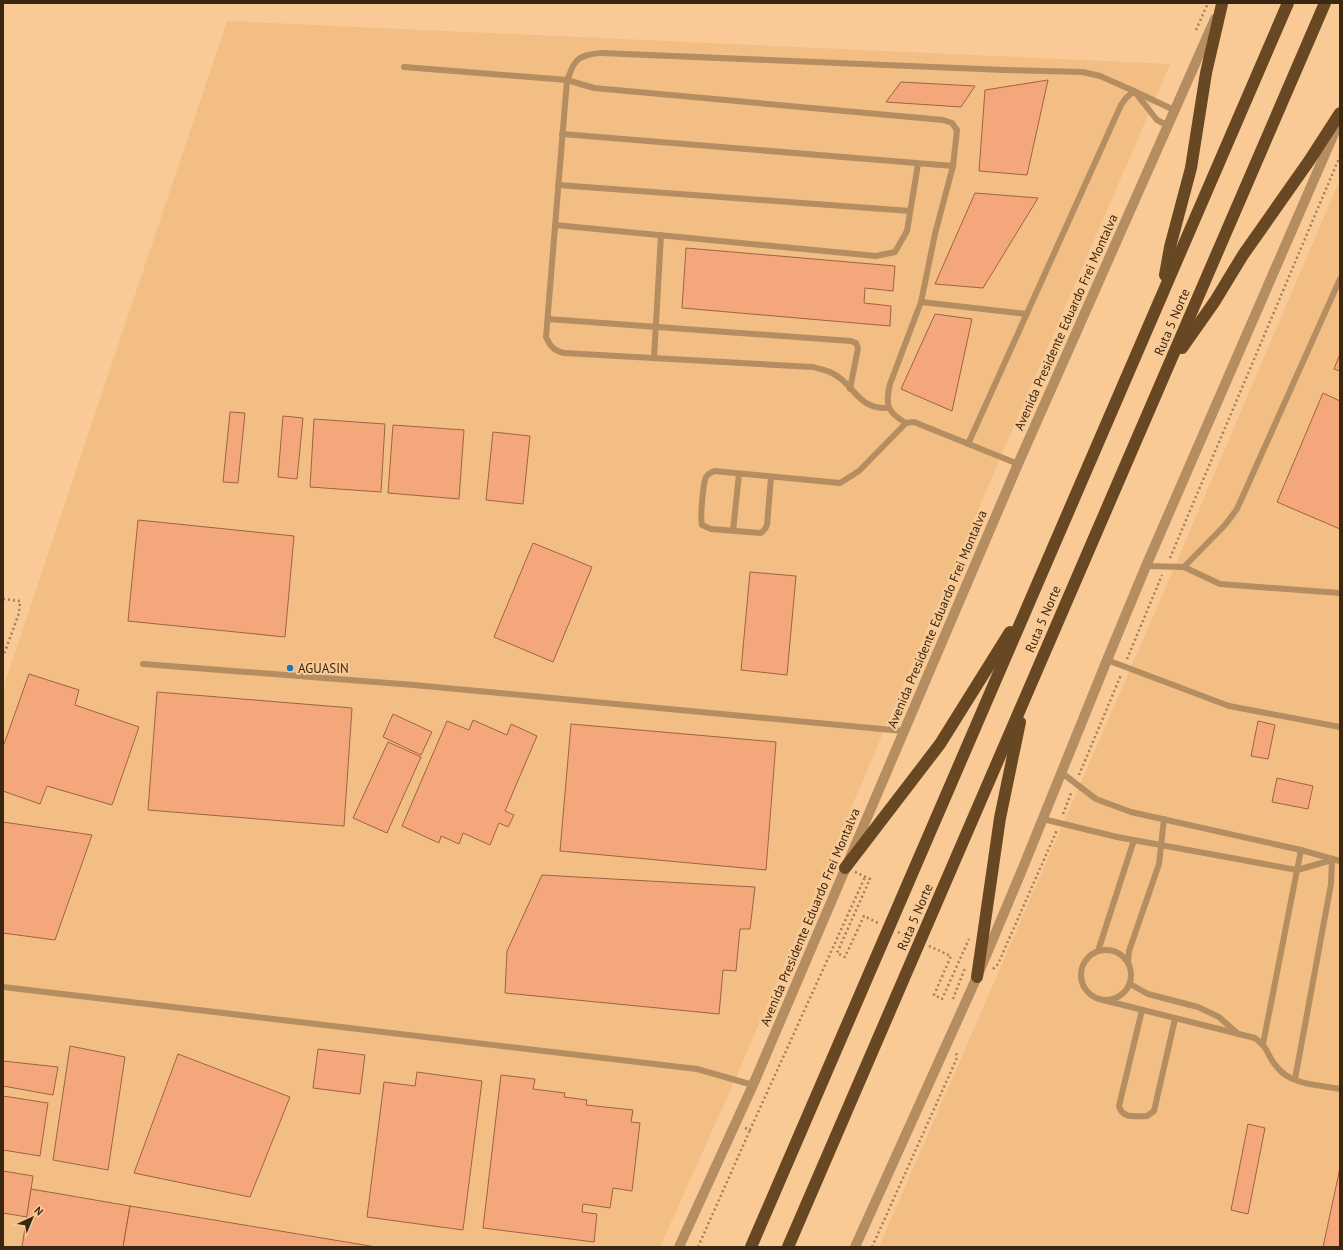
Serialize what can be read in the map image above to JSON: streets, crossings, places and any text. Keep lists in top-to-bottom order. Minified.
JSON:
{"streets":{"highway":["Ruta 5 Norte"],"street":["Avenida Presidente Eduardo Frei Montalva"]},"places":["AGUASIN"],"north":"top right"}
